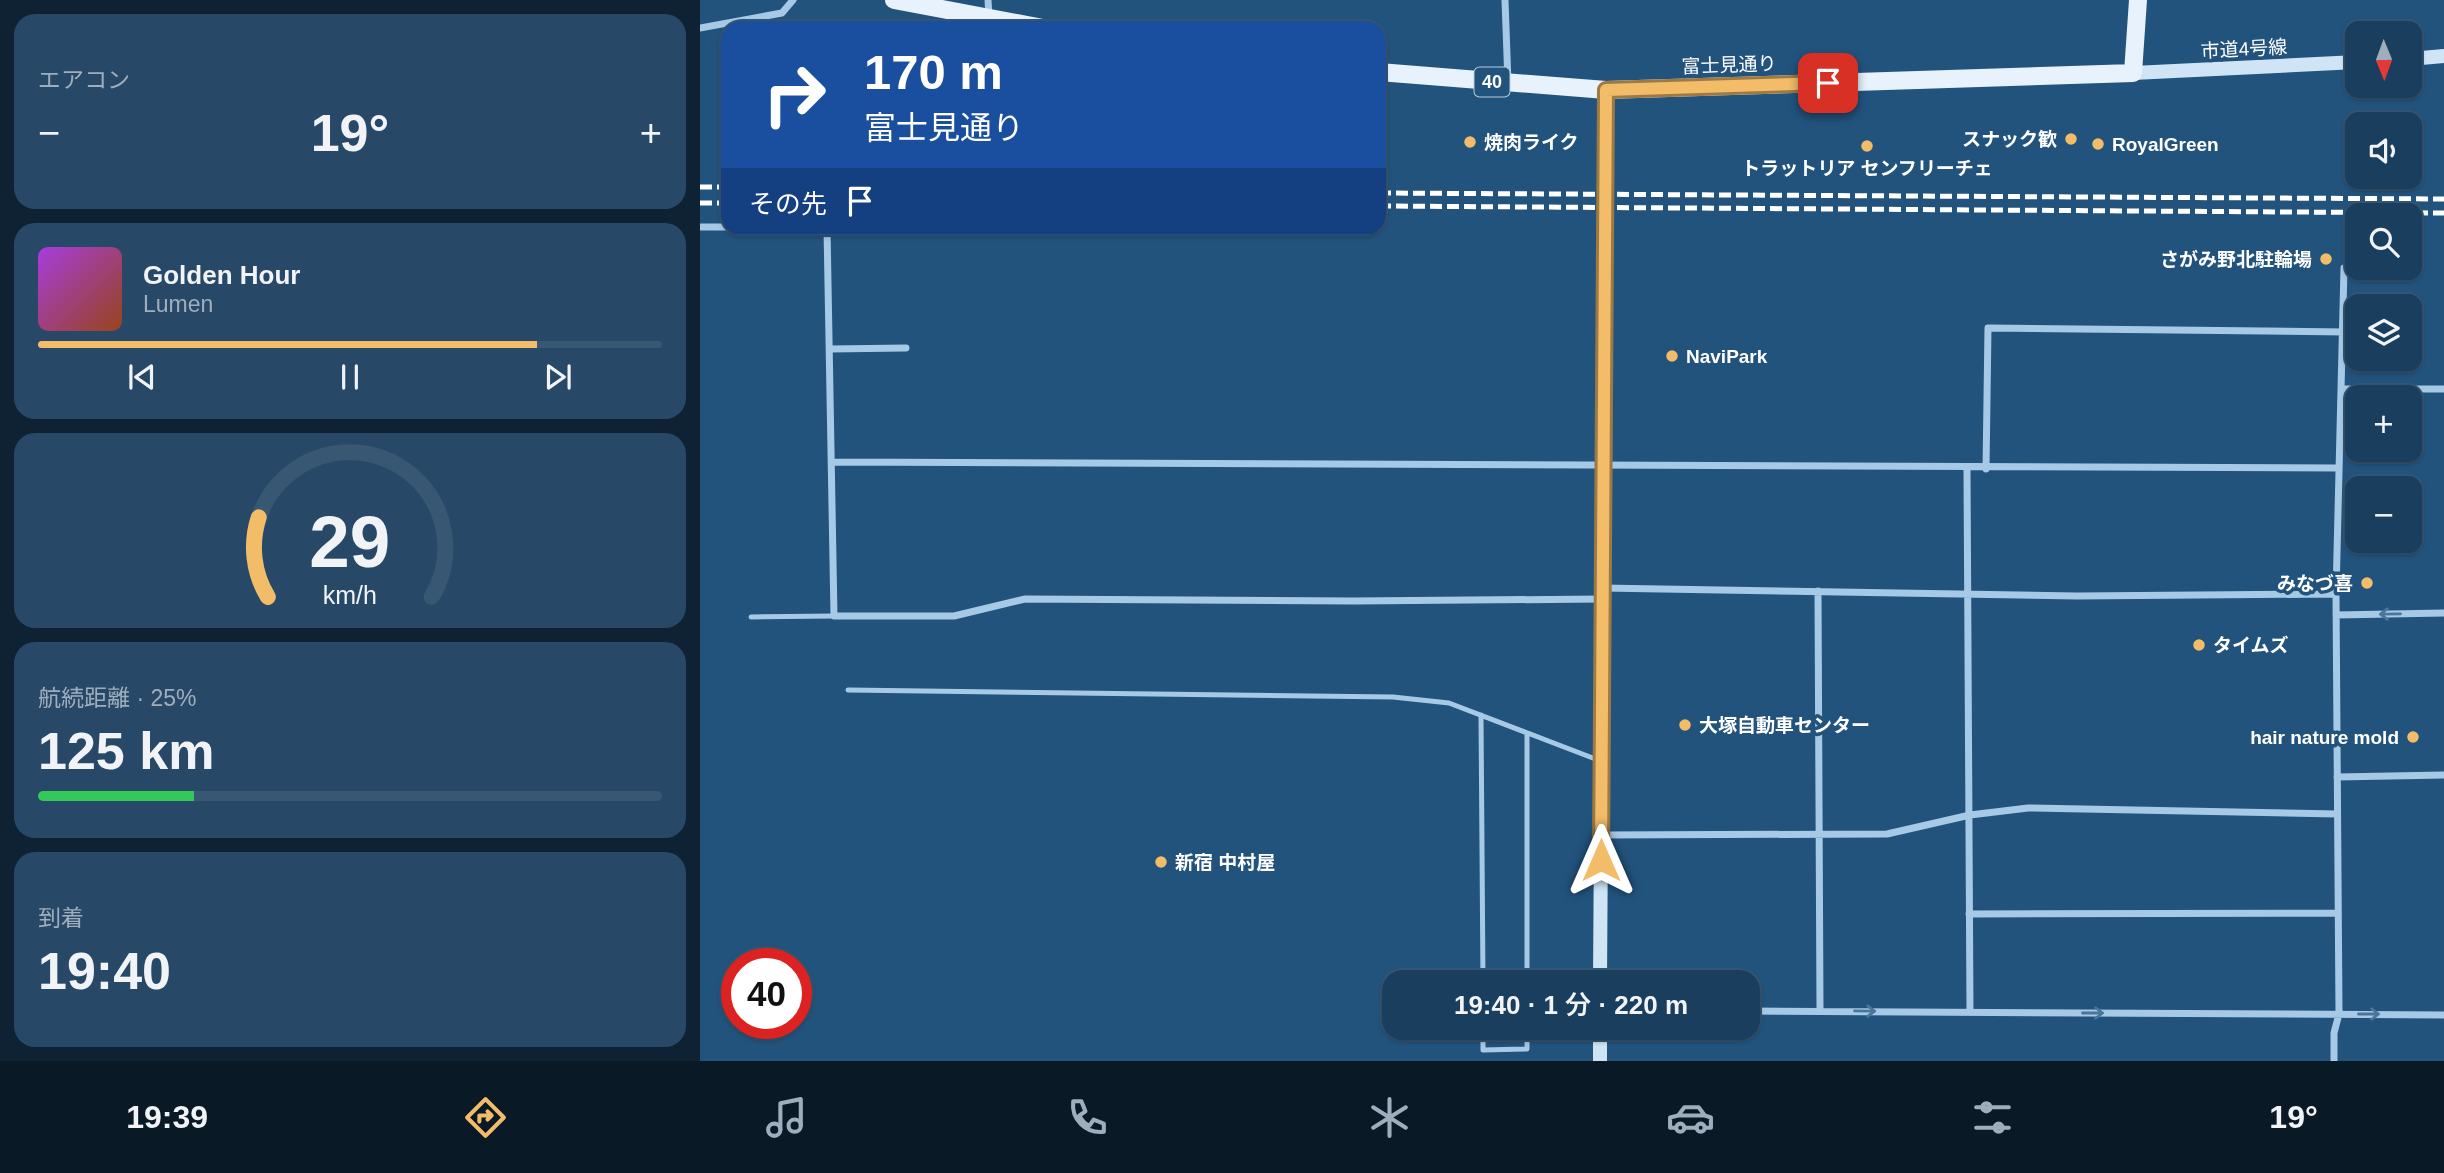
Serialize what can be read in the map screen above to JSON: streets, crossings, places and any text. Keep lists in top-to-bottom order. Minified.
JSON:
{"streets":{"main road":["富士見通り","40"],"street":["市道4号線"]},"crossings":[["市道4号線","富士見通り"]],"places":["スナック歓","焼肉ライク","RoyalGreen","トラットリア センフリーチェ","さがみ野北駐輪場","NaviPark","みなづ喜","タイムズ","大塚自動車センター","hair nature mold","新宿 中村屋"],"north":"bottom","page":{"tile":["エアコン",["航続距離 · 25%","125 km"],["到着","19:40"]],"map_buttons":["+","−"],"turn":["170 m","富士見通り"],"heat":["−","19°","+"],"then":"その先","song":["Golden Hour","Lumen"],"limit":"40","trip":"19:40 · 1 分 · 220 m","tabs":["19:39","19°"],"gauge":["29","km/h"]}}
